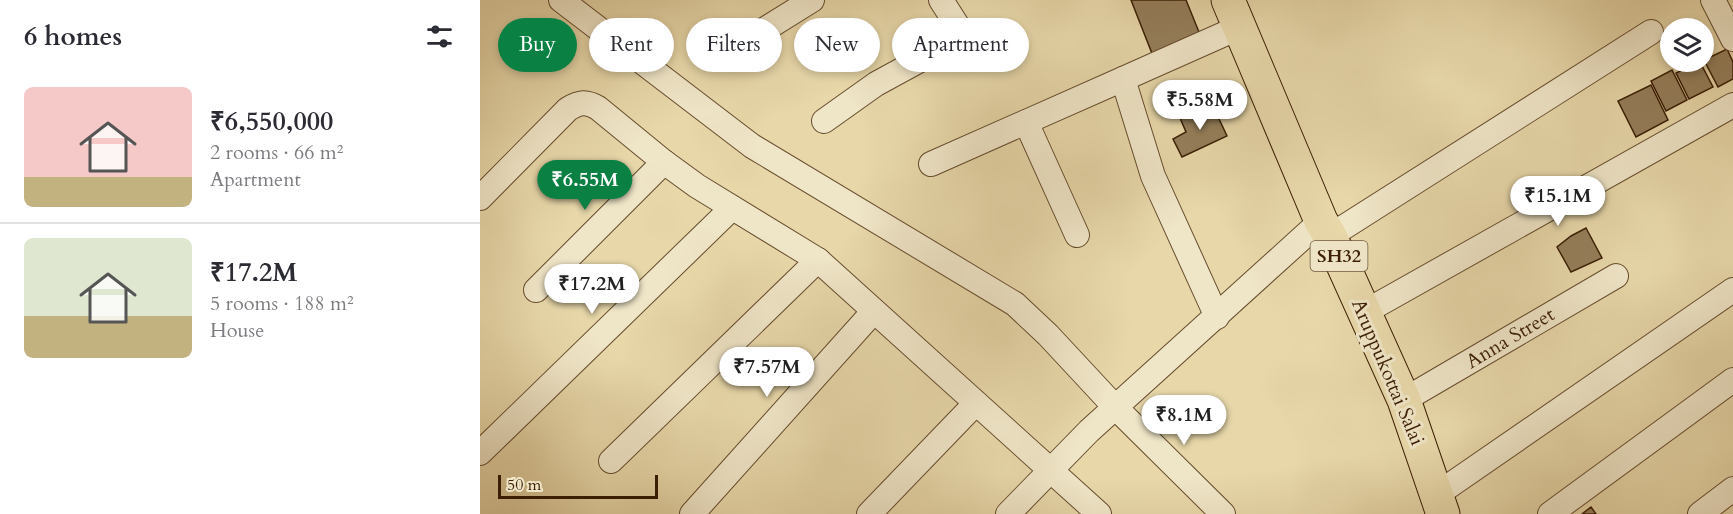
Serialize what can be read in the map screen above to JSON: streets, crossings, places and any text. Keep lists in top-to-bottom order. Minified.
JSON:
{"streets":{"main road":["SH32","Aruppukottai Salai"],"street":["Anna Street"]},"crossings":[["Anna Street","Aruppukottai Salai"]],"scale_bar":"50 m","page":{"heading":"6 homes","chip":["Buy","Rent","Filters","New","Apartment"],"list":[{"name":"₹6,550,000","note":"2 rooms · 66 m² · Apartment"},{"name":"₹17.2M","note":"5 rooms · 188 m² · House"}],"price":["₹5.58M","₹6.55M","₹15.1M","₹17.2M","₹7.57M","₹8.1M"],"scale":"50 m"}}
